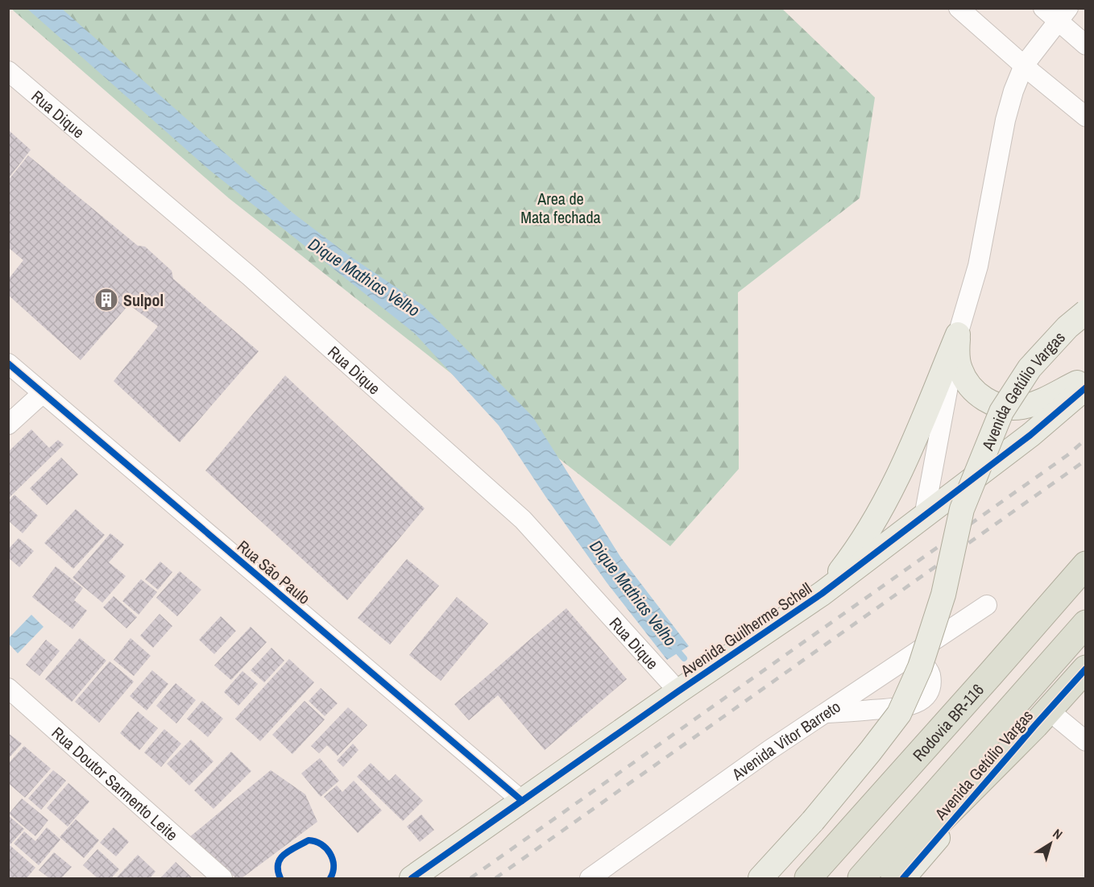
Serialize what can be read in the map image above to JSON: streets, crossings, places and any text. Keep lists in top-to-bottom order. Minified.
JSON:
{"streets":{"highway":["Avenida Getúlio Vargas","Rodovia BR-116"],"main road":["Avenida Guilherme Schell"],"street":["Rua Dique","Rua São Paulo","Avenida Vitor Barreto","Rua Doutor Sarmento Leite"]},"crossings":[["Rua Dique","Avenida Guilherme Schell"],["Rua São Paulo","Avenida Guilherme Schell"]],"water":["Dique Mathias Velho"],"parks":["Area de Mata fechada"],"places":{"building":["Sulpol"]},"north":"top right"}
